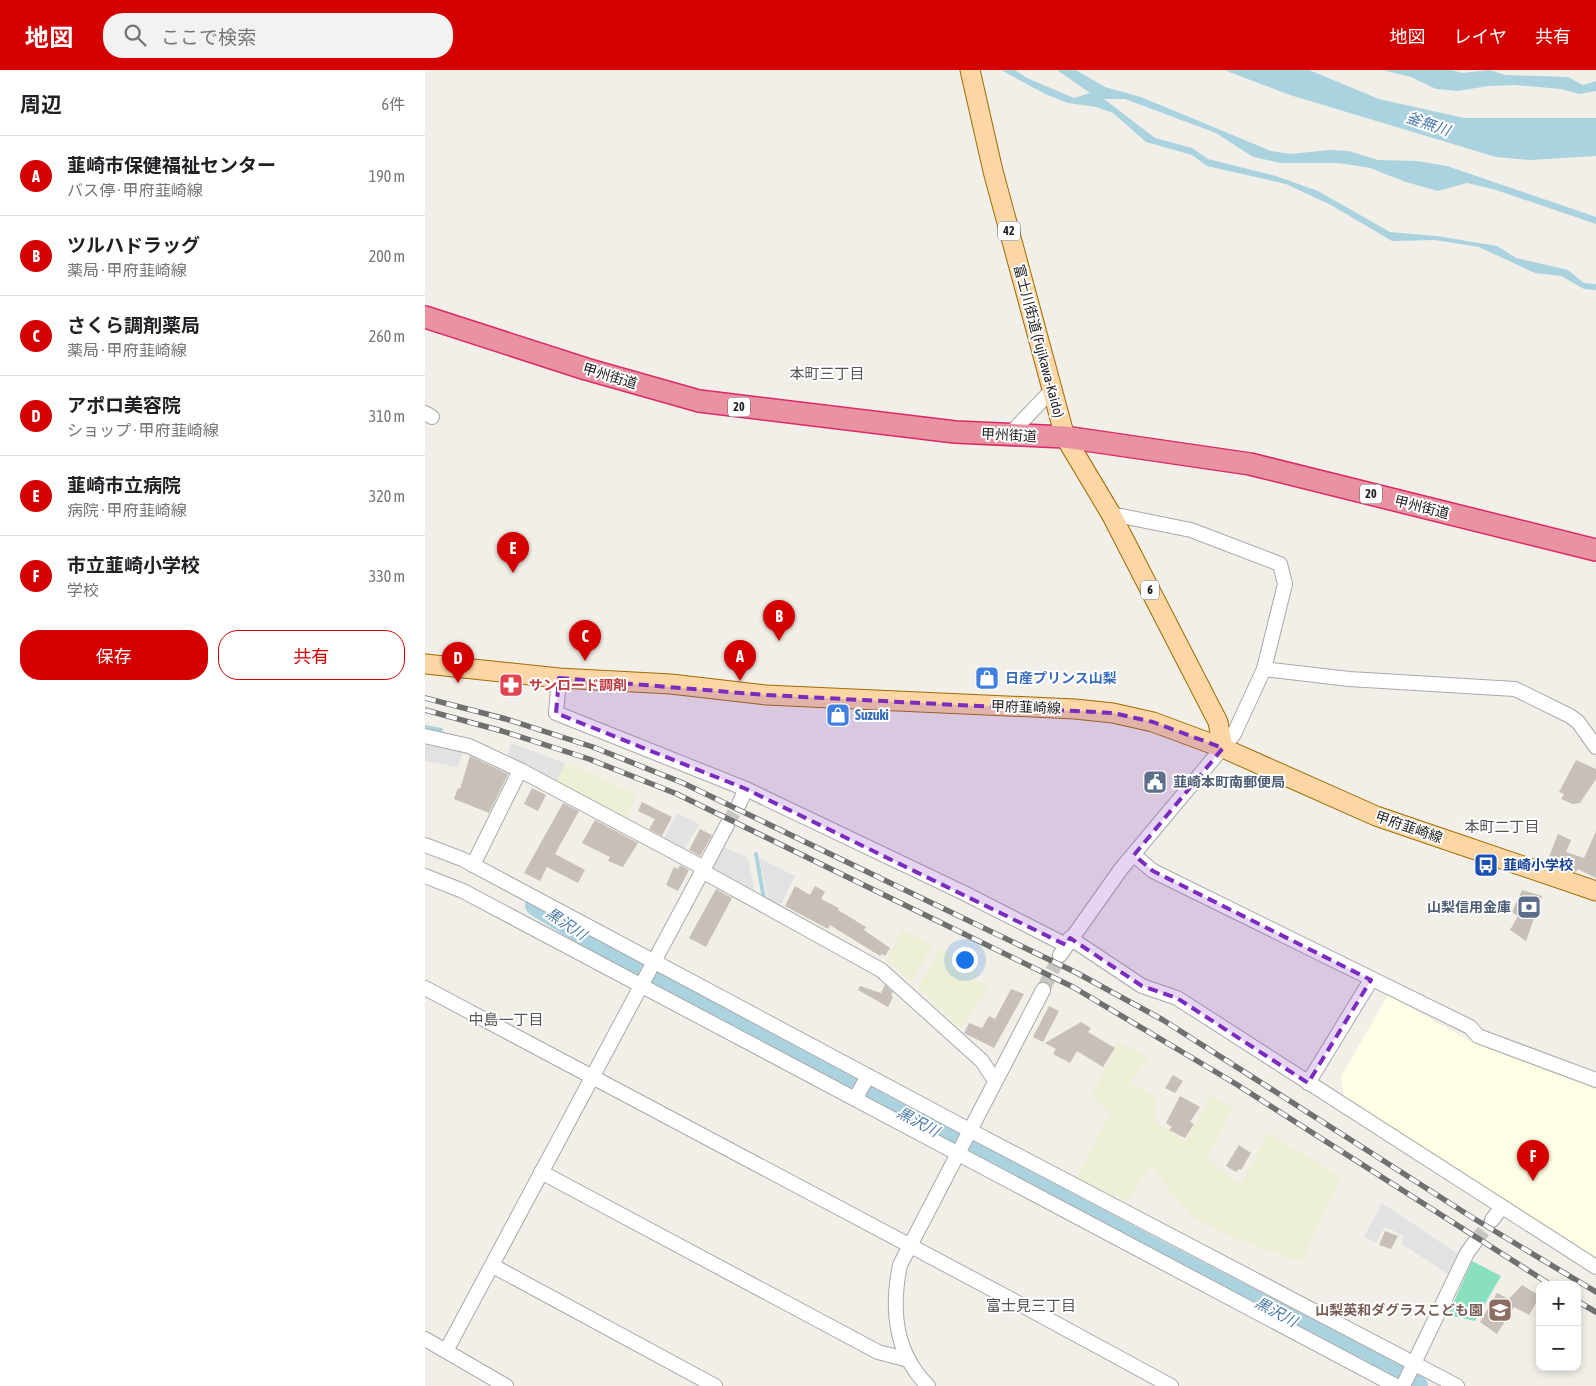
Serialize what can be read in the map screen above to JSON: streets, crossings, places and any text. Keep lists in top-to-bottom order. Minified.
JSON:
{"streets":{"highway":["甲州街道","20"],"main road":["42","富士川街道 (Fujikawa-Kaido)","6","甲府韮崎線"]},"crossings":[["富士川街道 (Fujikawa-Kaido)","甲州街道"],["富士川街道 (Fujikawa-Kaido)","6"],["甲州街道","6"],["6","甲府韮崎線"]],"districts":["本町三丁目","本町二丁目","中島一丁目","富士見三丁目"],"water":["釜無川","黒沢川"],"places":{"shop":["日産プリンス山梨","Suzuki"],"pharmacy":["サンロード調剤"],"public building":["韮崎本町南郵便局"],"bus stop":["韮崎小学校"],"bank":["山梨信用金庫"],"school or university":["山梨英和ダグラスこども園"]},"page":{"header":"地図","search":"ここで検索","nav":["地図","レイヤ","共有"],"heading":["周辺","6件"],"list":[{"mark":"A","name":"韮崎市保健福祉センター","note":"バス停 · 甲府韮崎線","value":"190 m"},{"mark":"B","name":"ツルハドラッグ","note":"薬局 · 甲府韮崎線","value":"200 m"},{"mark":"C","name":"さくら調剤薬局","note":"薬局 · 甲府韮崎線","value":"260 m"},{"mark":"D","name":"アポロ美容院","note":"ショップ · 甲府韮崎線","value":"310 m"},{"mark":"E","name":"韮崎市立病院","note":"病院 · 甲府韮崎線","value":"320 m"},{"mark":"F","name":"市立韮崎小学校","note":"学校","value":"330 m"}],"pins":["E","B","C","A","D","F"],"buttons":["保存","共有"],"map_buttons":["+","−"]}}
